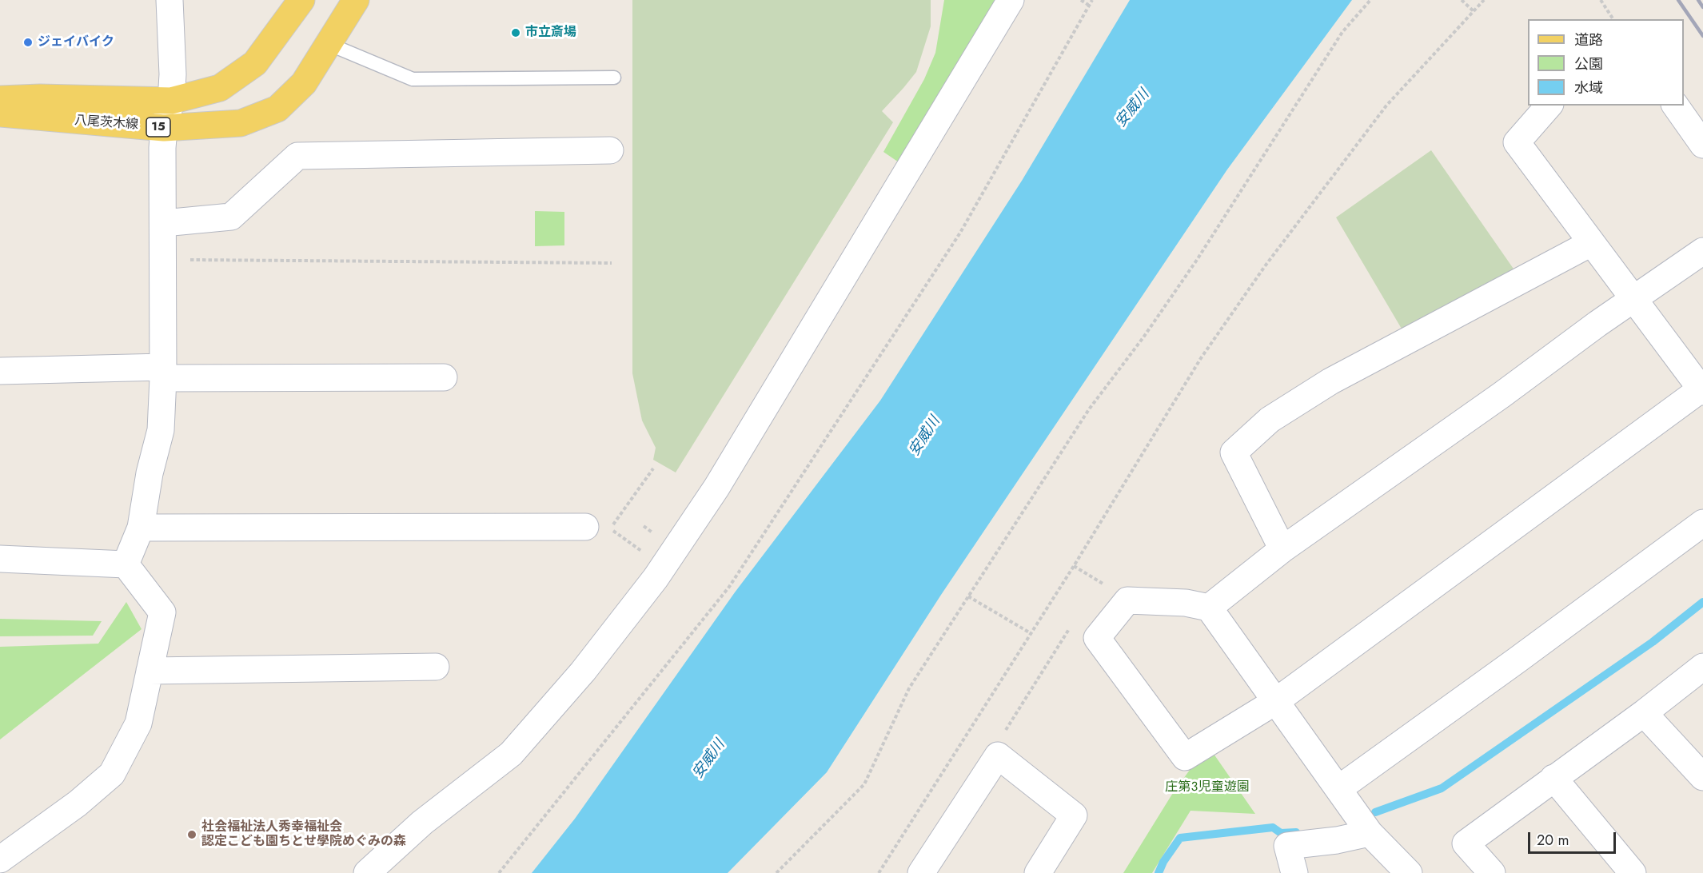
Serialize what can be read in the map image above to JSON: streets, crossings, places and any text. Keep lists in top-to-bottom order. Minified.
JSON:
{"streets":{"main road":["八尾茨木線","15"]},"water":["安威川"],"parks":["庄第３児童遊園"],"places":["市立斎場","ジェイバイク","社会福祉法人秀幸福祉会 認定こども園ちとせ學院めぐみの森"],"legend":["道路","公園","水域"],"scale_bar":"20 m"}
